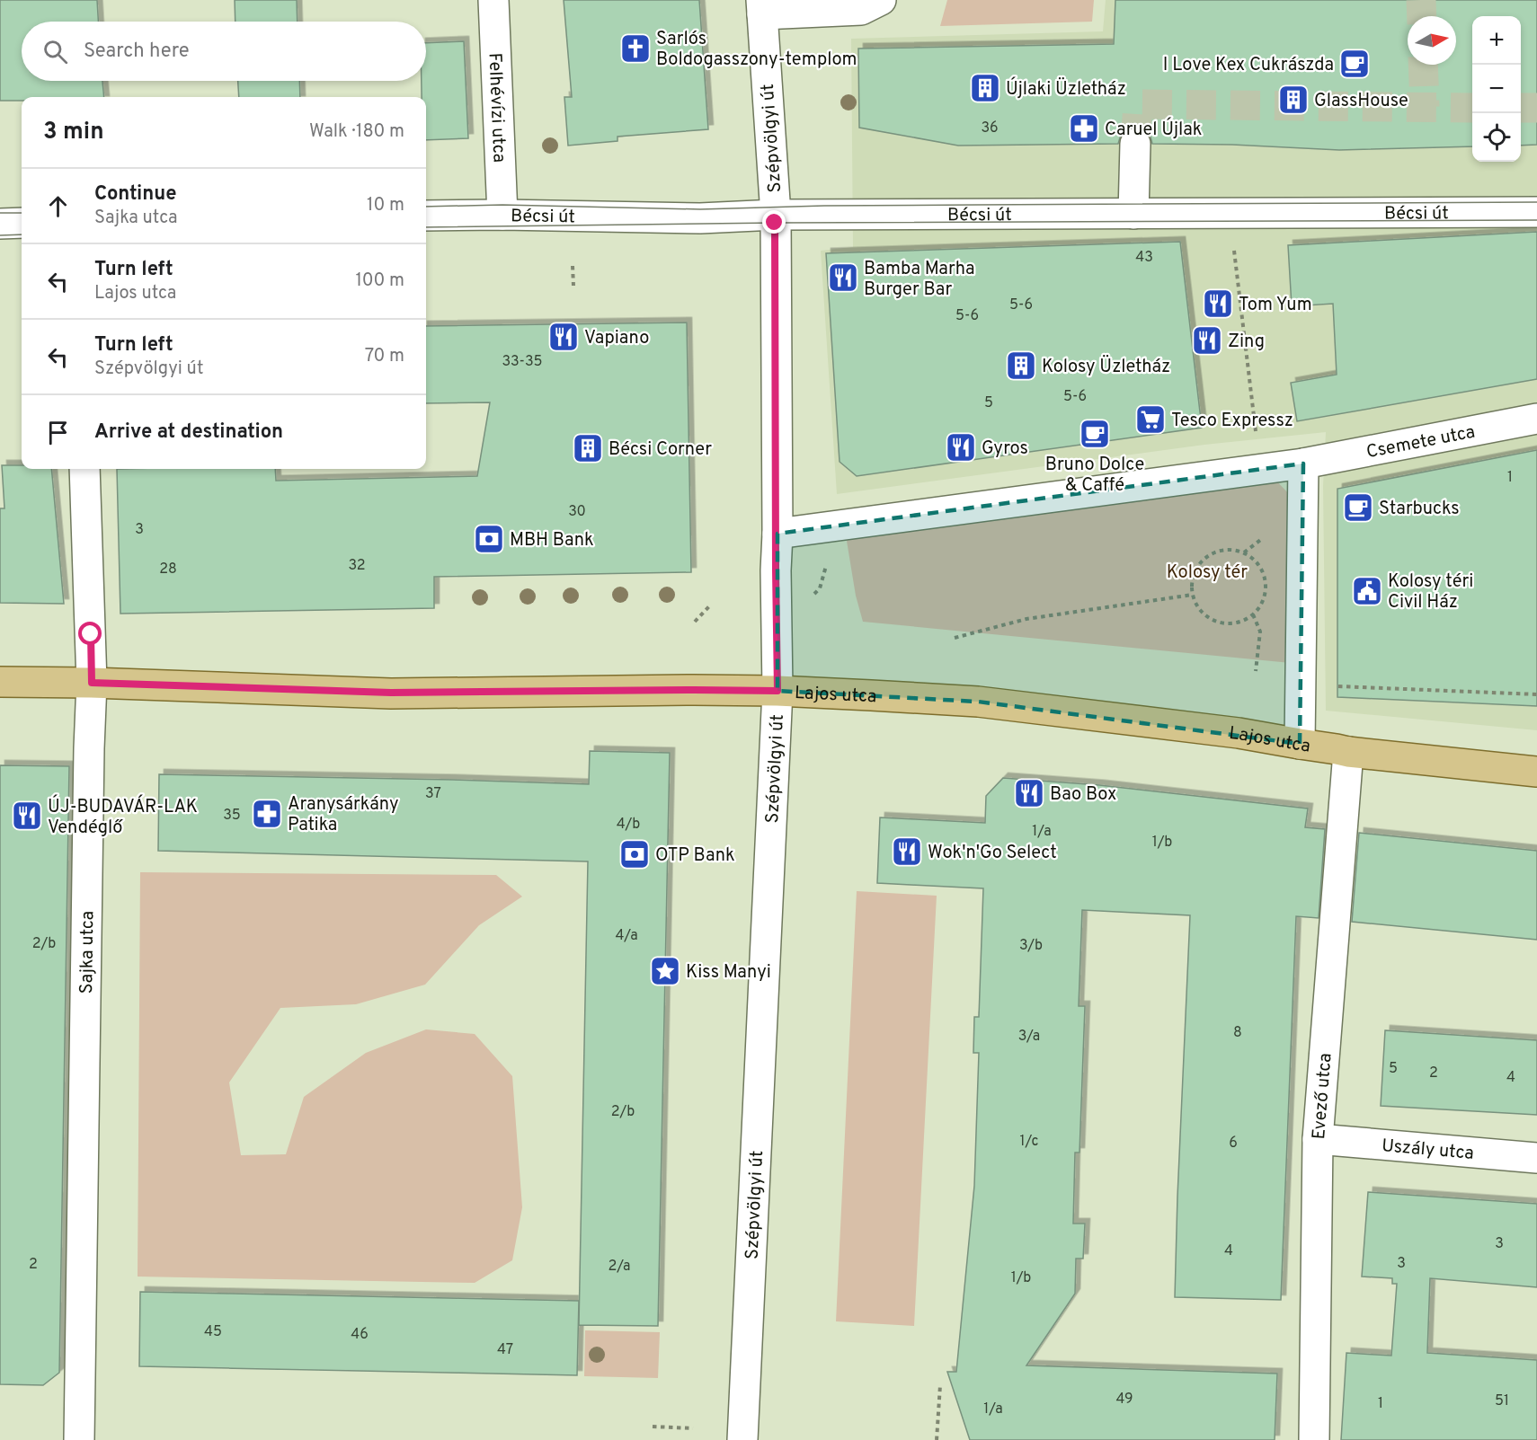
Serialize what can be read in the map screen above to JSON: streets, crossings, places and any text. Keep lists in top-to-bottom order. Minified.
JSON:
{"streets":{"main road":["Lajos utca"],"street":["Felhévízi utca","Szépvölgyi út","Bécsi út","Csemete utca","Sajka utca","Evező utca","Uszály utca"]},"crossings":[["Felhévízi utca","Bécsi út"],["Szépvölgyi út","Bécsi út"],["Szépvölgyi út","Lajos utca"],["Lajos utca","Sajka utca"],["Lajos utca","Evező utca"],["Evező utca","Uszály utca"]],"parks":["Kolosy tér"],"places":{"church":["Sarlós Boldogasszony-templom"],"cafe":["I Love Kex Cukrászda","Bruno Dolce & Caffé","Starbucks"],"building":["Újlaki Üzletház","GlassHouse","Kolosy Üzletház","Bécsi Corner"],"pharmacy":["Caruel Újlak","Aranysárkány Patika"],"restaurant":["Bamba Marha Burger Bar","Tom Yum","Vapiano","Zing","Gyros","Bao Box","ÚJ-BUDAVÁR-LAK Vendéglő","Wok'n'Go Select"],"supermarket":["Tesco Expressz"],"bank":["MBH Bank","OTP Bank"],"public building":["Kolosy téri Civil Ház"],"place":["Kiss Manyi"]},"house_numbers":["36","43","5-6","5-6","33-35","5-6","5","1","30","3","32","28","37","35","4/b","1/a","1/b","4/a","2/b","3/b","8","3/a","5","2","4","2/b","1/c","6","3","4","3","2","2/a","1/b","45","46","47","49","51","1","1/a"],"north":"right","page":{"map_buttons":["+","−"],"search":"Search here","heading":["3 min","Walk · 180 m"],"list":[["Continue","Sajka utca","10 m"],["Turn left","Lajos utca","100 m"],["Turn left","Szépvölgyi út","70 m"],"Arrive at destination"]}}
